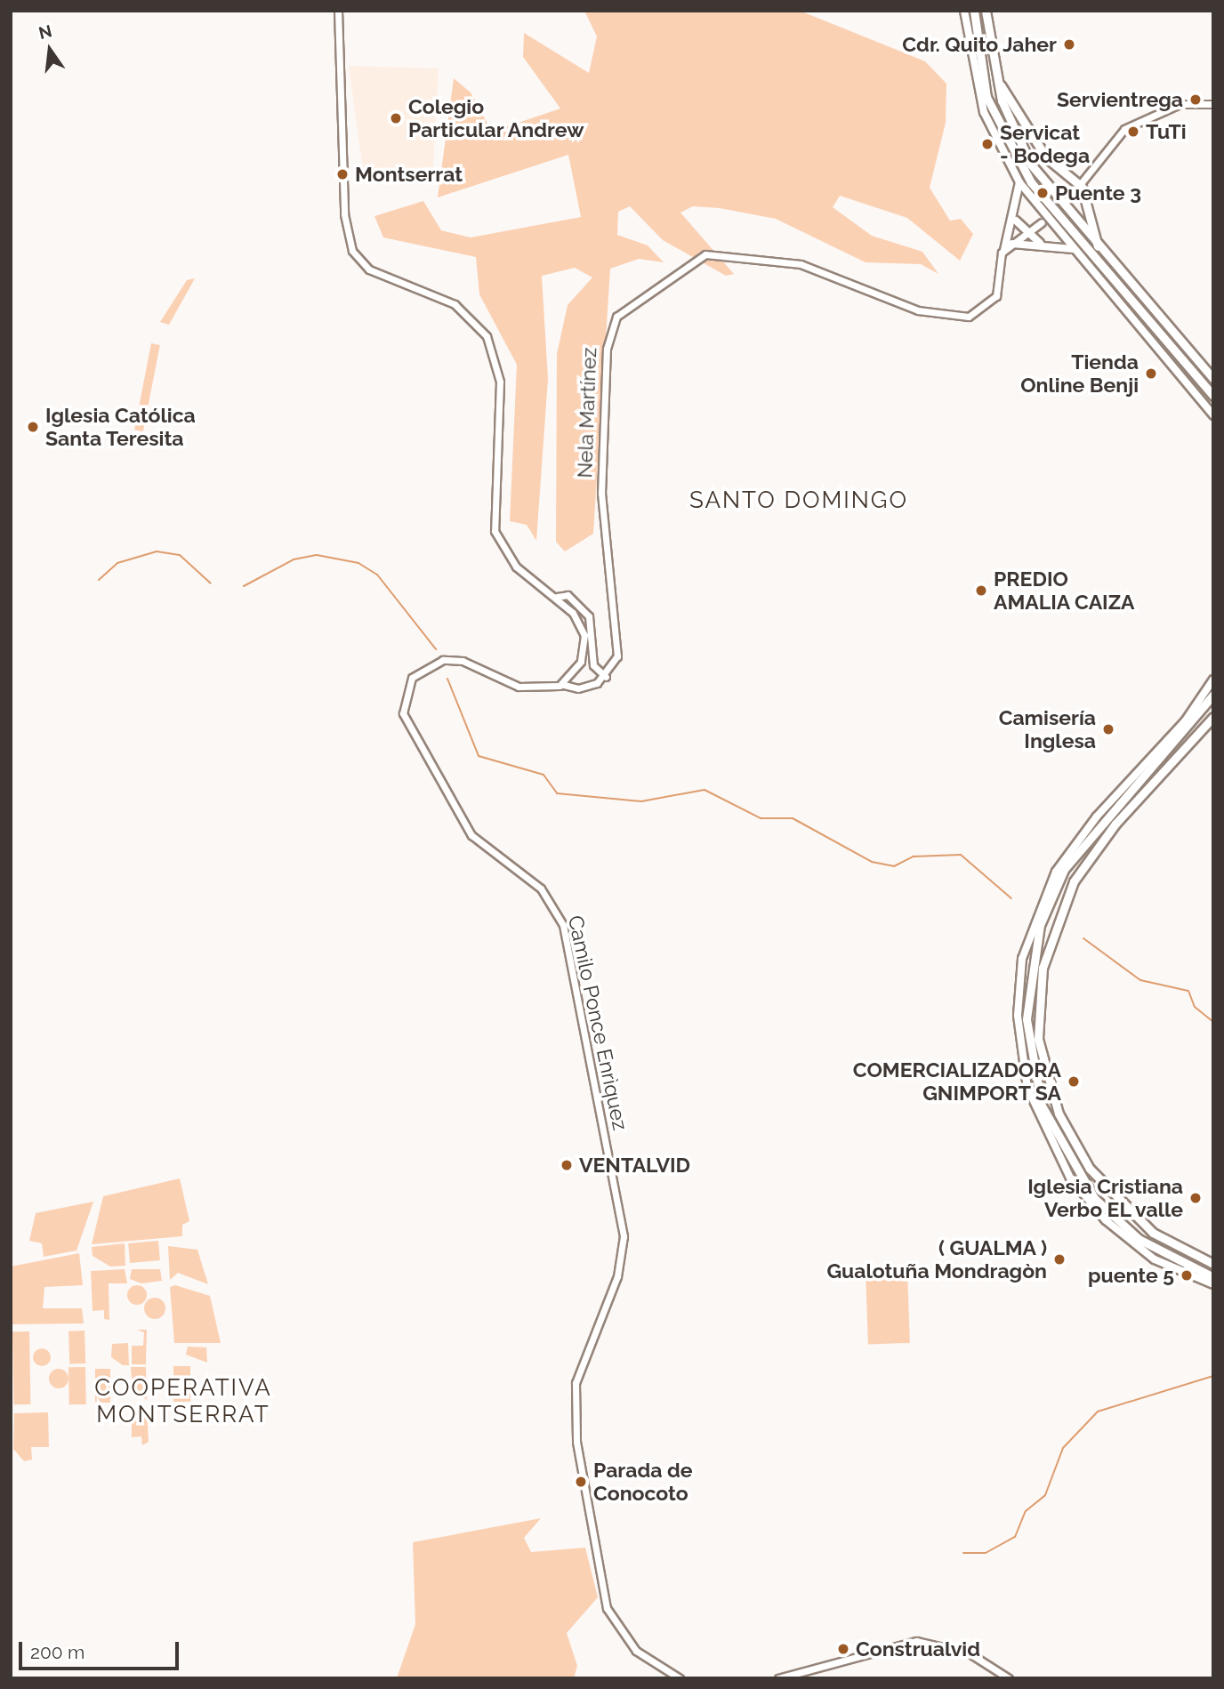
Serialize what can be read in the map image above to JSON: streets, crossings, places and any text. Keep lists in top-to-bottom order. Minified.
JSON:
{"streets":{"main road":["Nela Martínez","Camilo Ponce Enrìquez"]},"districts":["SANTO DOMINGO","COOPERATIVA MONTSERRAT"],"places":["Cdr. Quito Jaher","Servientrega","Colegio Particular Andrew","TuTi","Servicat - Bodega","Montserrat","Puente 3","Tienda Online Benji","Iglesia Católica Santa Teresita","PREDIO AMALIA CAIZA","Camisería Inglesa","COMERCIALIZADORA GNIMPORT SA","VENTALVID","Iglesia Cristiana Verbo EL valle","( GUALMA ) Gualotuña Mondragòn","puente 5","Parada de Conocoto","Construalvid"],"scale_bar":"200 m","north":"top"}
